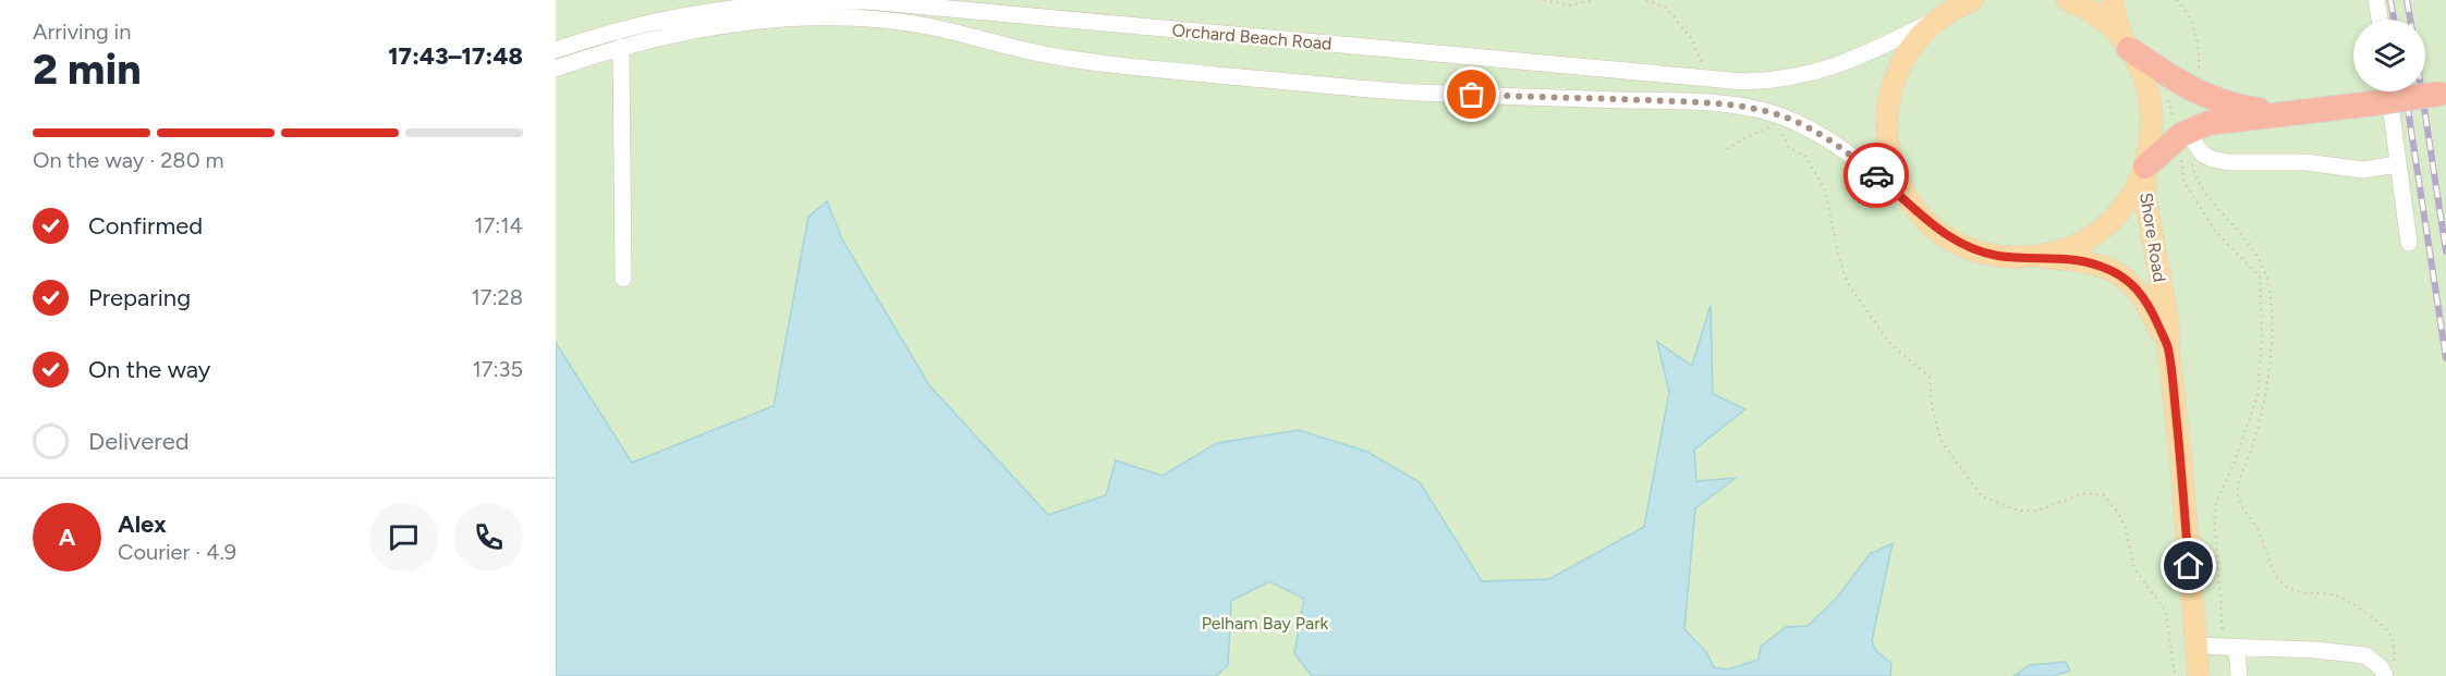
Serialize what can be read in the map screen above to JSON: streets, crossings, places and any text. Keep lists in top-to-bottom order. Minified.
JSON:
{"streets":{"main road":["Shore Road"],"street":["Orchard Beach Road"]},"crossings":[["Orchard Beach Road","Shore Road"]],"parks":["Pelham Bay Park"],"page":{"heading":["2 min","Arriving in","17:43–17:48"],"panel":["Alex","Courier · 4.9"],"bar":"On the way · 280 m","list":[["Confirmed","17:14"],["Preparing","17:28"],["On the way","17:35"],"Delivered"],"round":"A"}}
